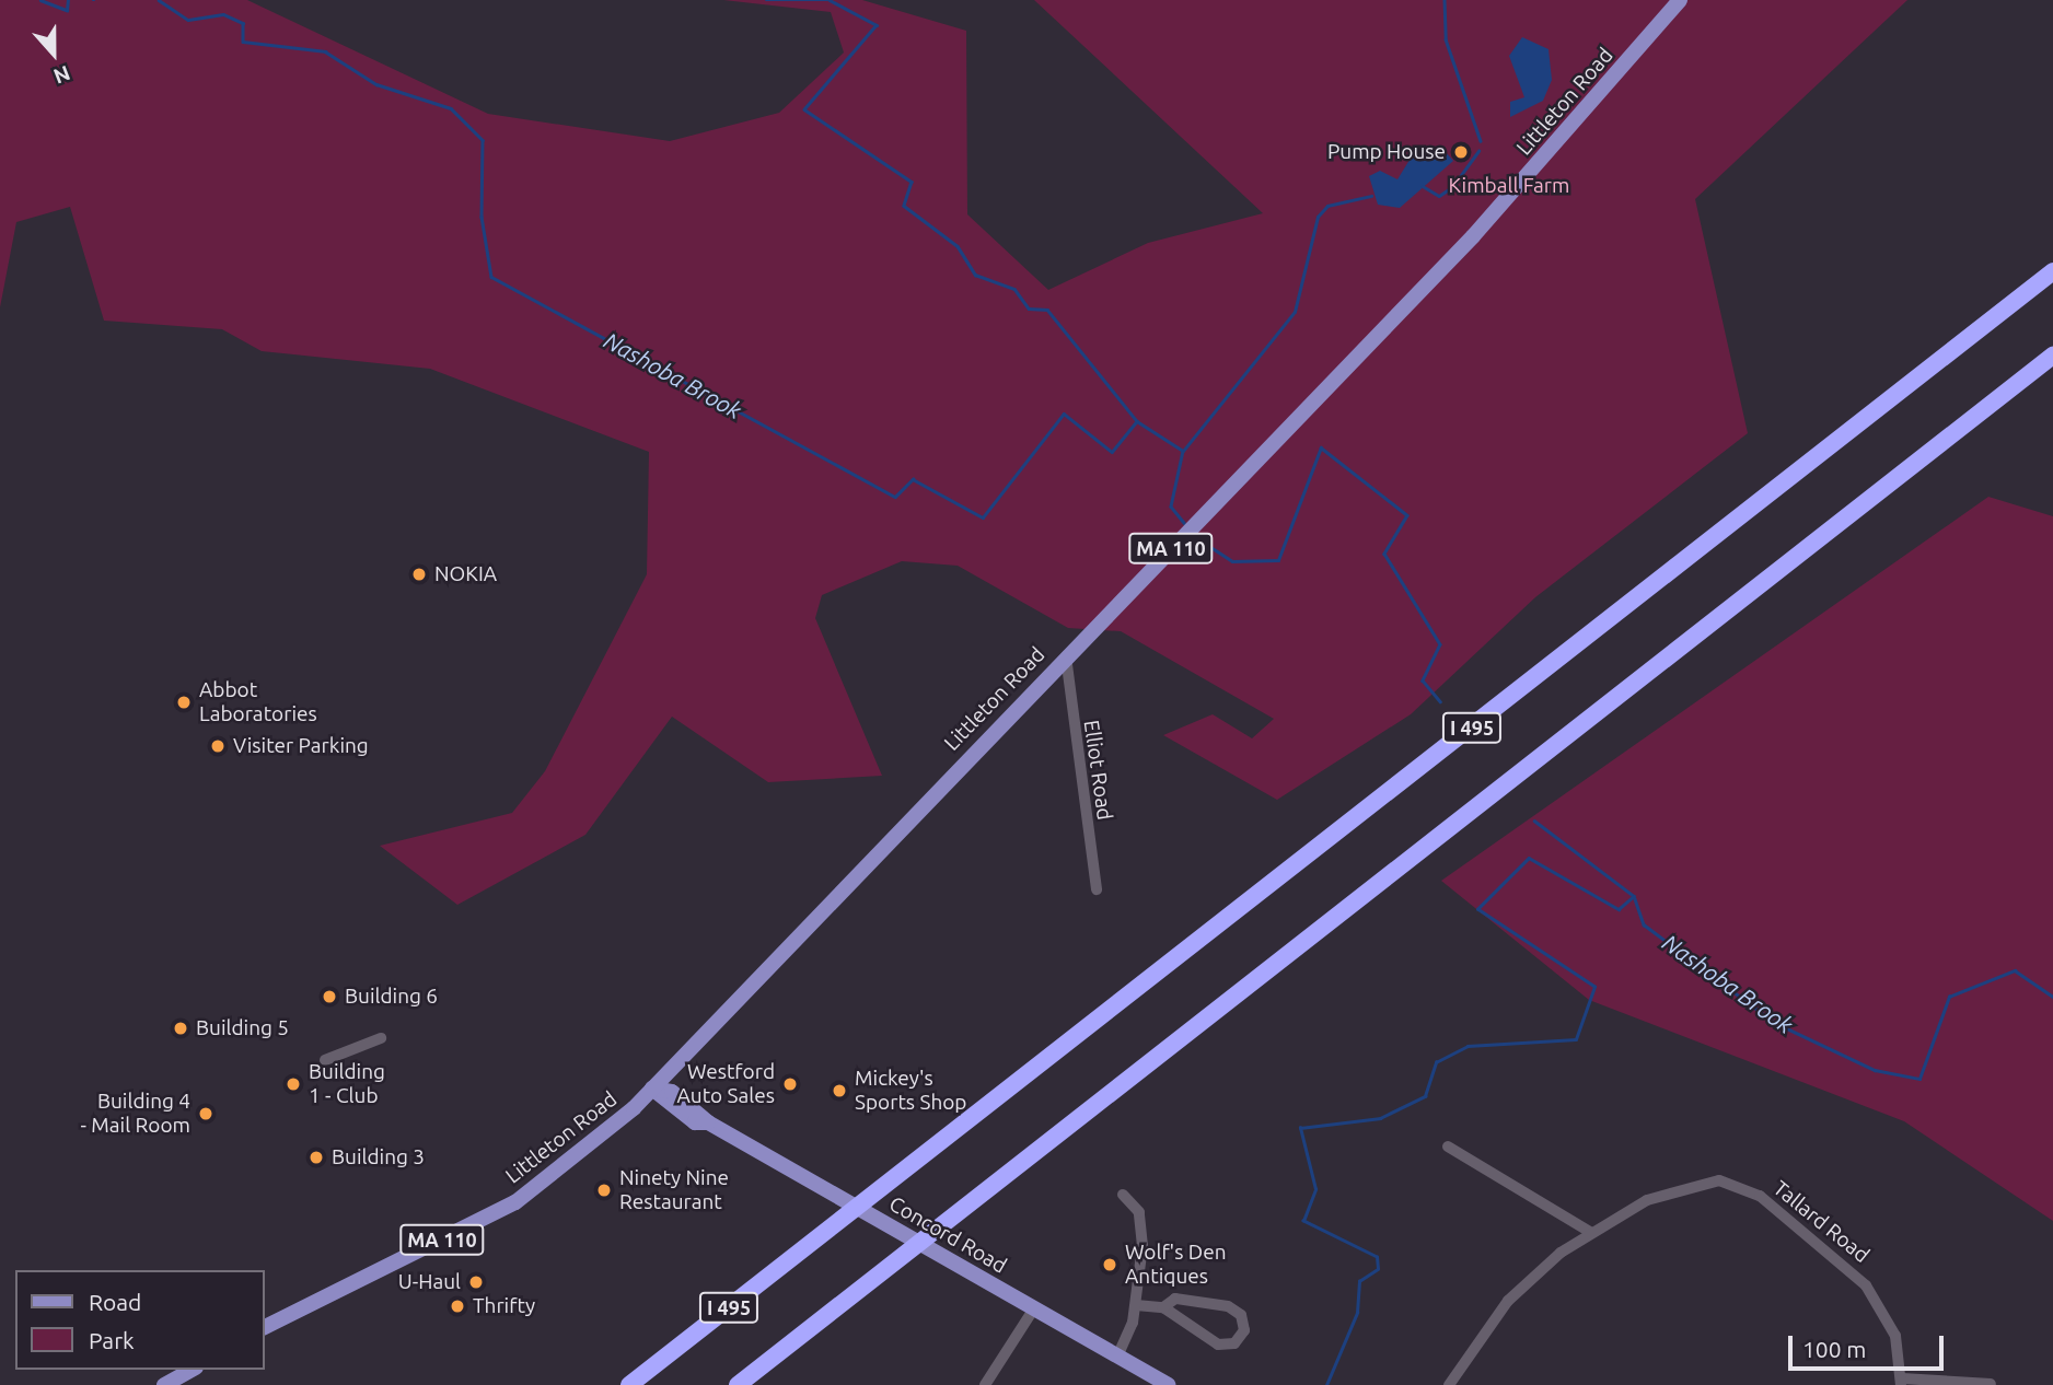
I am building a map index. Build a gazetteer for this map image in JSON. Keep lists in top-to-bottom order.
{
  "streets": {
    "highway": ["I 495"],
    "main road": ["Littleton Road", "MA 110", "Concord Road"],
    "street": ["Elliot Road", "Tallard Road"]
  },
  "crossings": [
    ["Littleton Road", "Elliot Road"],
    ["Littleton Road", "Concord Road"]
  ],
  "water": ["Nashoba Brook"],
  "parks": ["Kimball Farm"],
  "places": [
    "Pump House",
    "NOKIA",
    "Abbot Laboratories",
    "Visiter Parking",
    "Building 6",
    "Building 5",
    "Building 1 - Club",
    "Westford Auto Sales",
    "Mickey's Sports Shop",
    "Building 4 - Mail Room",
    "Building 3",
    "Ninety Nine Restaurant",
    "Wolf's Den Antiques",
    "U-Haul",
    "Thrifty"
  ],
  "legend": ["Road", "Park"],
  "scale_bar": "100 m",
  "north": "bottom"
}
